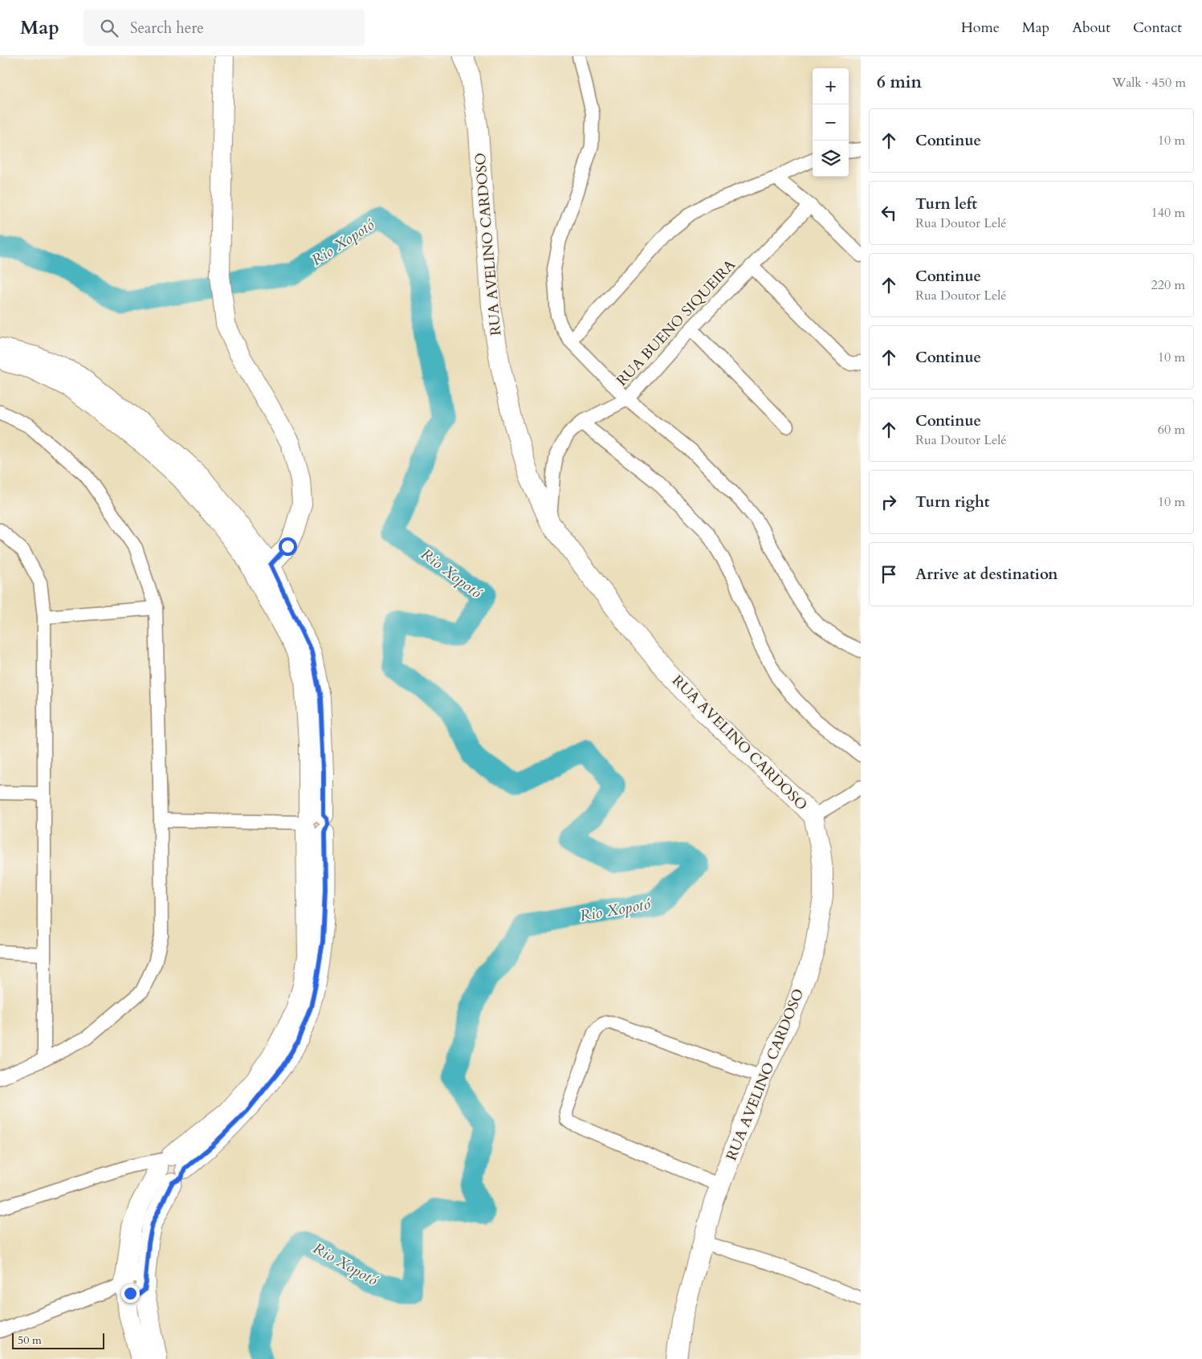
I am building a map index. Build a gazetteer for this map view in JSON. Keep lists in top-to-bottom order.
{
  "streets": {
    "street": ["RUA AVELINO CARDOSO", "RUA BUENO SIQUEIRA"]
  },
  "crossings": [
    ["RUA AVELINO CARDOSO", "RUA BUENO SIQUEIRA"]
  ],
  "water": ["Rio Xopotó"],
  "scale_bar": "50 m",
  "page": {
    "header": "Map",
    "search": "Search here",
    "nav": [
      "Home",
      "Map",
      "About",
      "Contact"
    ],
    "heading": ["6 min", "Walk · 450 m"],
    "map_buttons": ["+", "−"],
    "list": [
      ["Continue", "10 m"],
      ["Turn left", "Rua Doutor Lelé", "140 m"],
      ["Continue", "Rua Doutor Lelé", "220 m"],
      ["Continue", "10 m"],
      ["Continue", "Rua Doutor Lelé", "60 m"],
      ["Turn right", "10 m"],
      "Arrive at destination"
    ],
    "scale": "50 m"
  }
}
